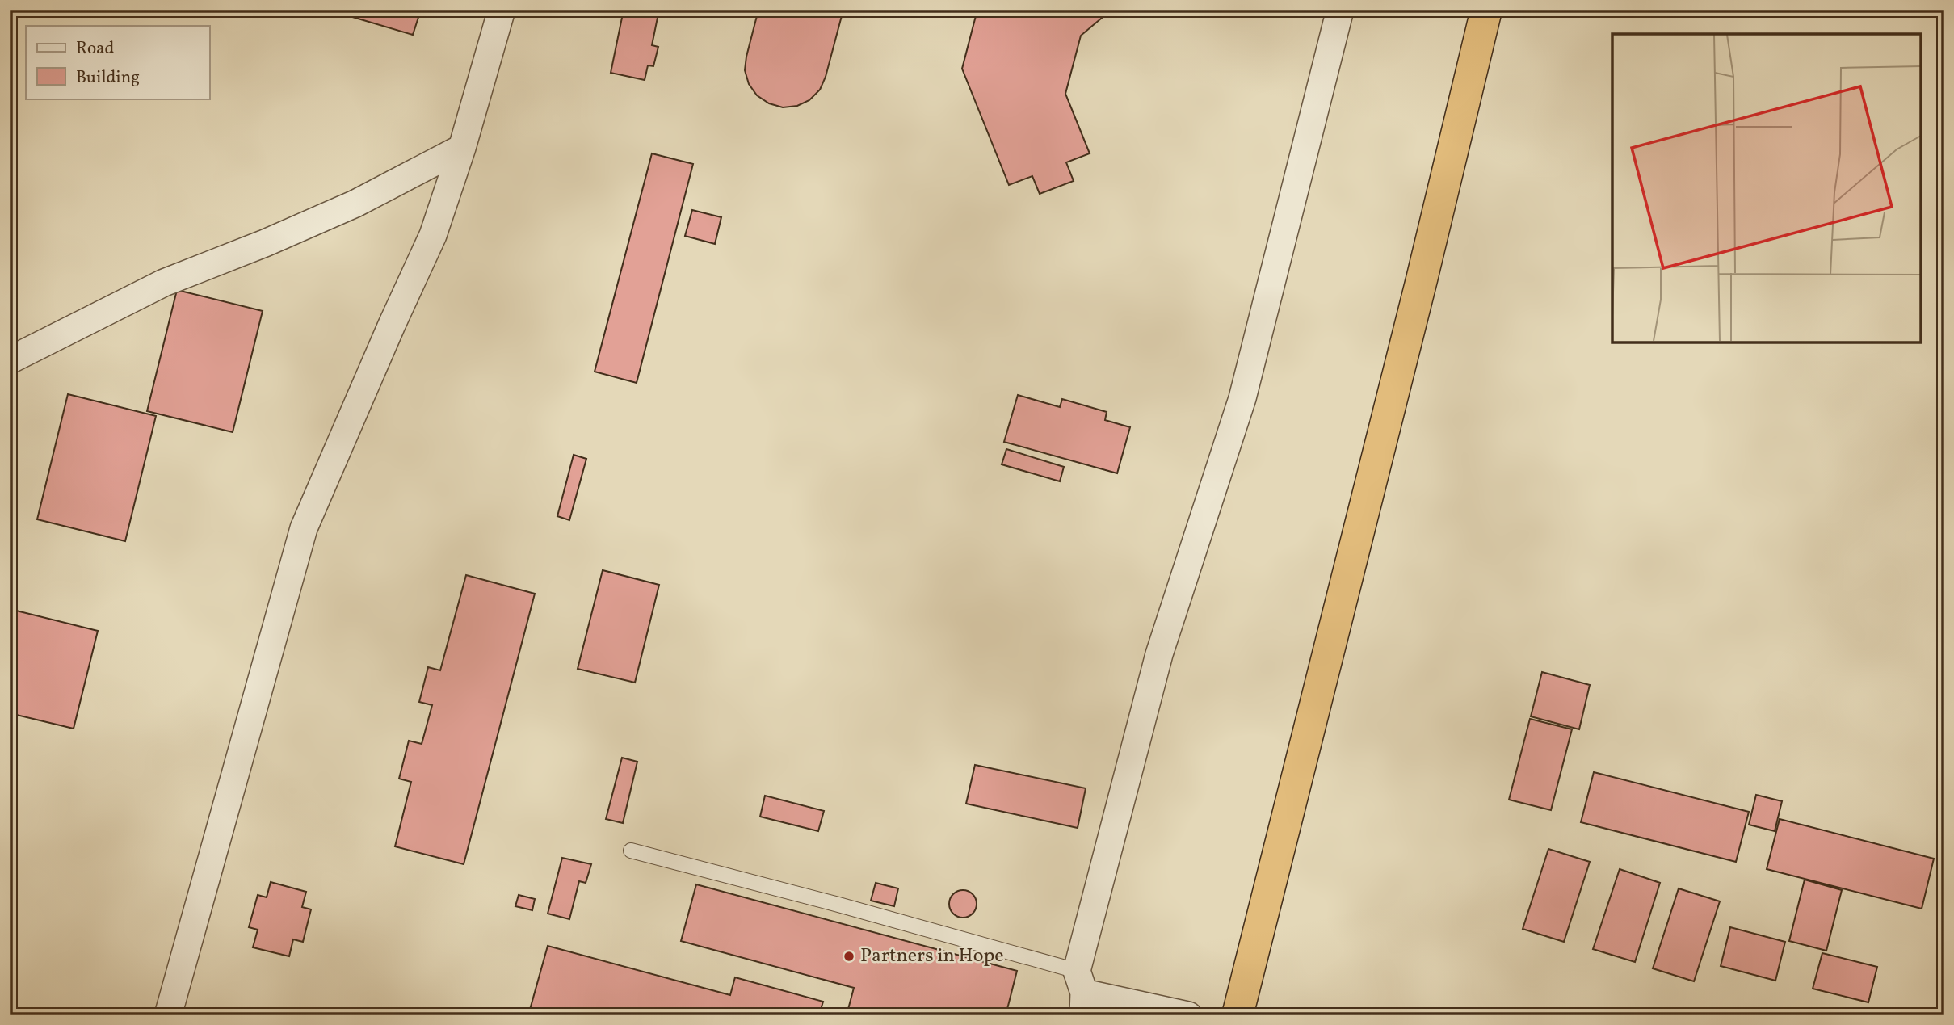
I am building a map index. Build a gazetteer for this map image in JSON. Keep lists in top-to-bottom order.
{
  "places": ["Partners in Hope"],
  "legend": ["Road", "Building"]
}
